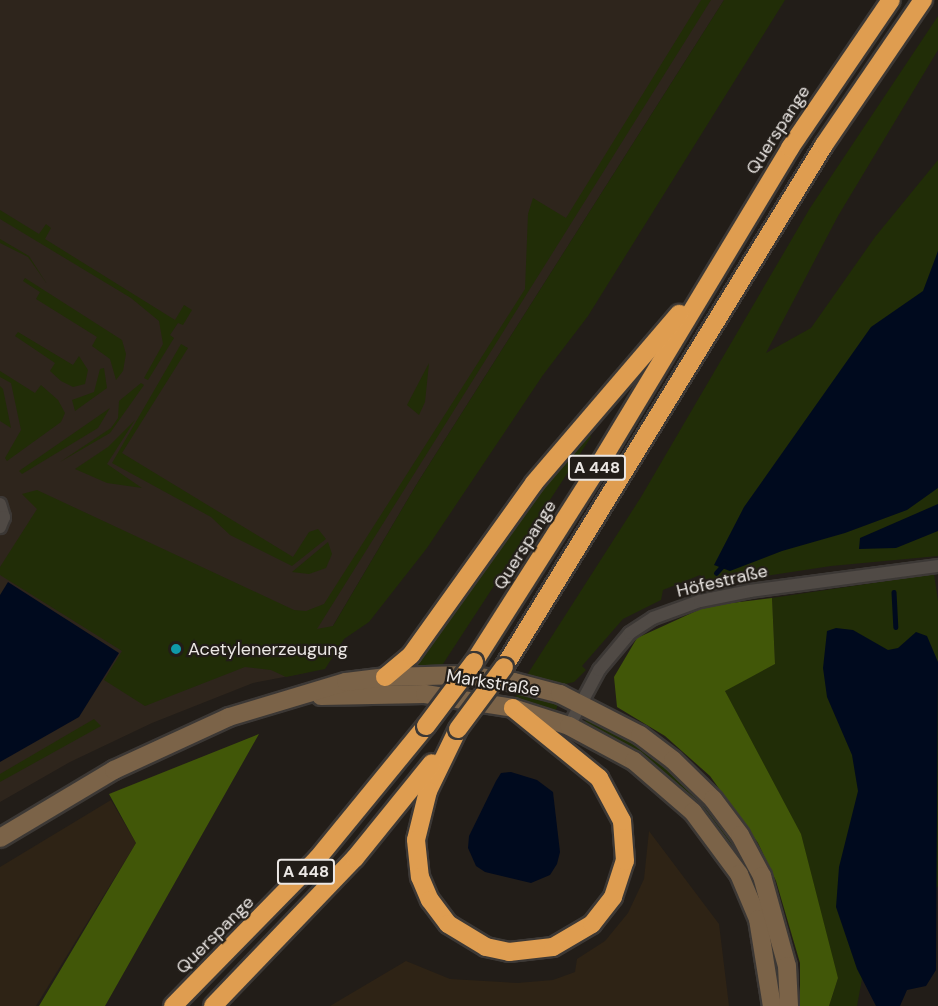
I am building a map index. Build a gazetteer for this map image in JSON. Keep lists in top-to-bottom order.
{
  "streets": {
    "highway": ["Querspange", "A 448"],
    "main road": ["Markstraße"],
    "street": ["Höfestraße"]
  },
  "crossings": [
    ["Höfestraße", "Markstraße"]
  ],
  "places": ["Acetylenerzeugung"]
}
